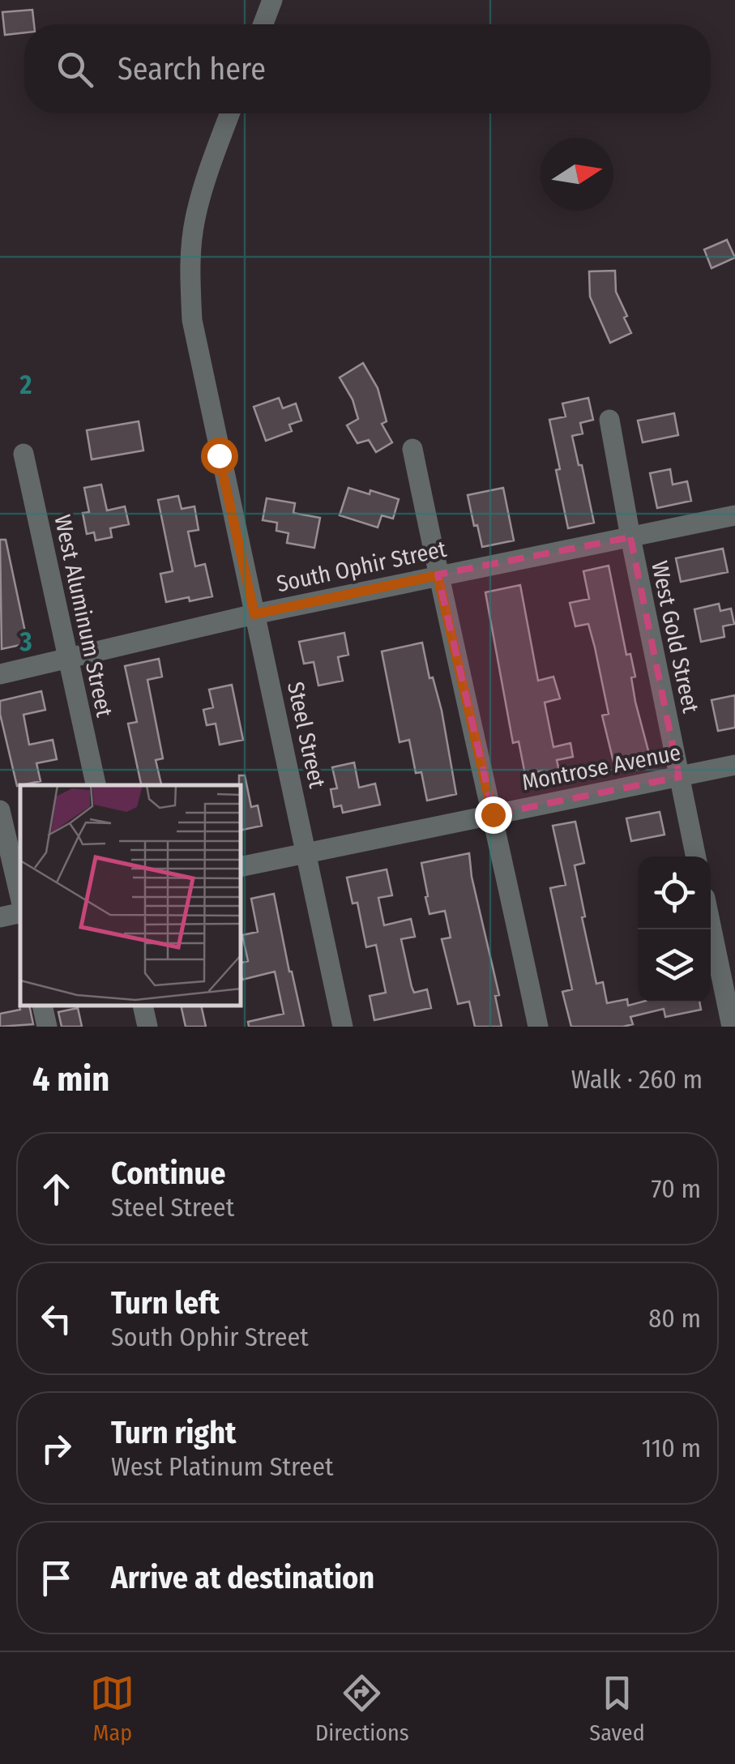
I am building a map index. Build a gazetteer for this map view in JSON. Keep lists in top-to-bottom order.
{
  "streets": {
    "street": [
      "South Ophir Street",
      "West Aluminum Street",
      "West Gold Street",
      "Steel Street",
      "Montrose Avenue"
    ]
  },
  "crossings": [
    ["South Ophir Street", "West Aluminum Street"],
    ["South Ophir Street", "West Gold Street"],
    ["South Ophir Street", "Steel Street"],
    ["West Gold Street", "Montrose Avenue"],
    ["Steel Street", "Montrose Avenue"]
  ],
  "north": "right",
  "page": {
    "search": "Search here",
    "heading": ["4 min", "Walk · 260 m"],
    "list": [
      ["Continue", "Steel Street", "70 m"],
      ["Turn left", "South Ophir Street", "80 m"],
      ["Turn right", "West Platinum Street", "110 m"],
      "Arrive at destination"
    ],
    "nav": ["Map", "Directions", "Saved"]
  },
  "grid": {
    "rows": ["2", "3"]
  }
}
